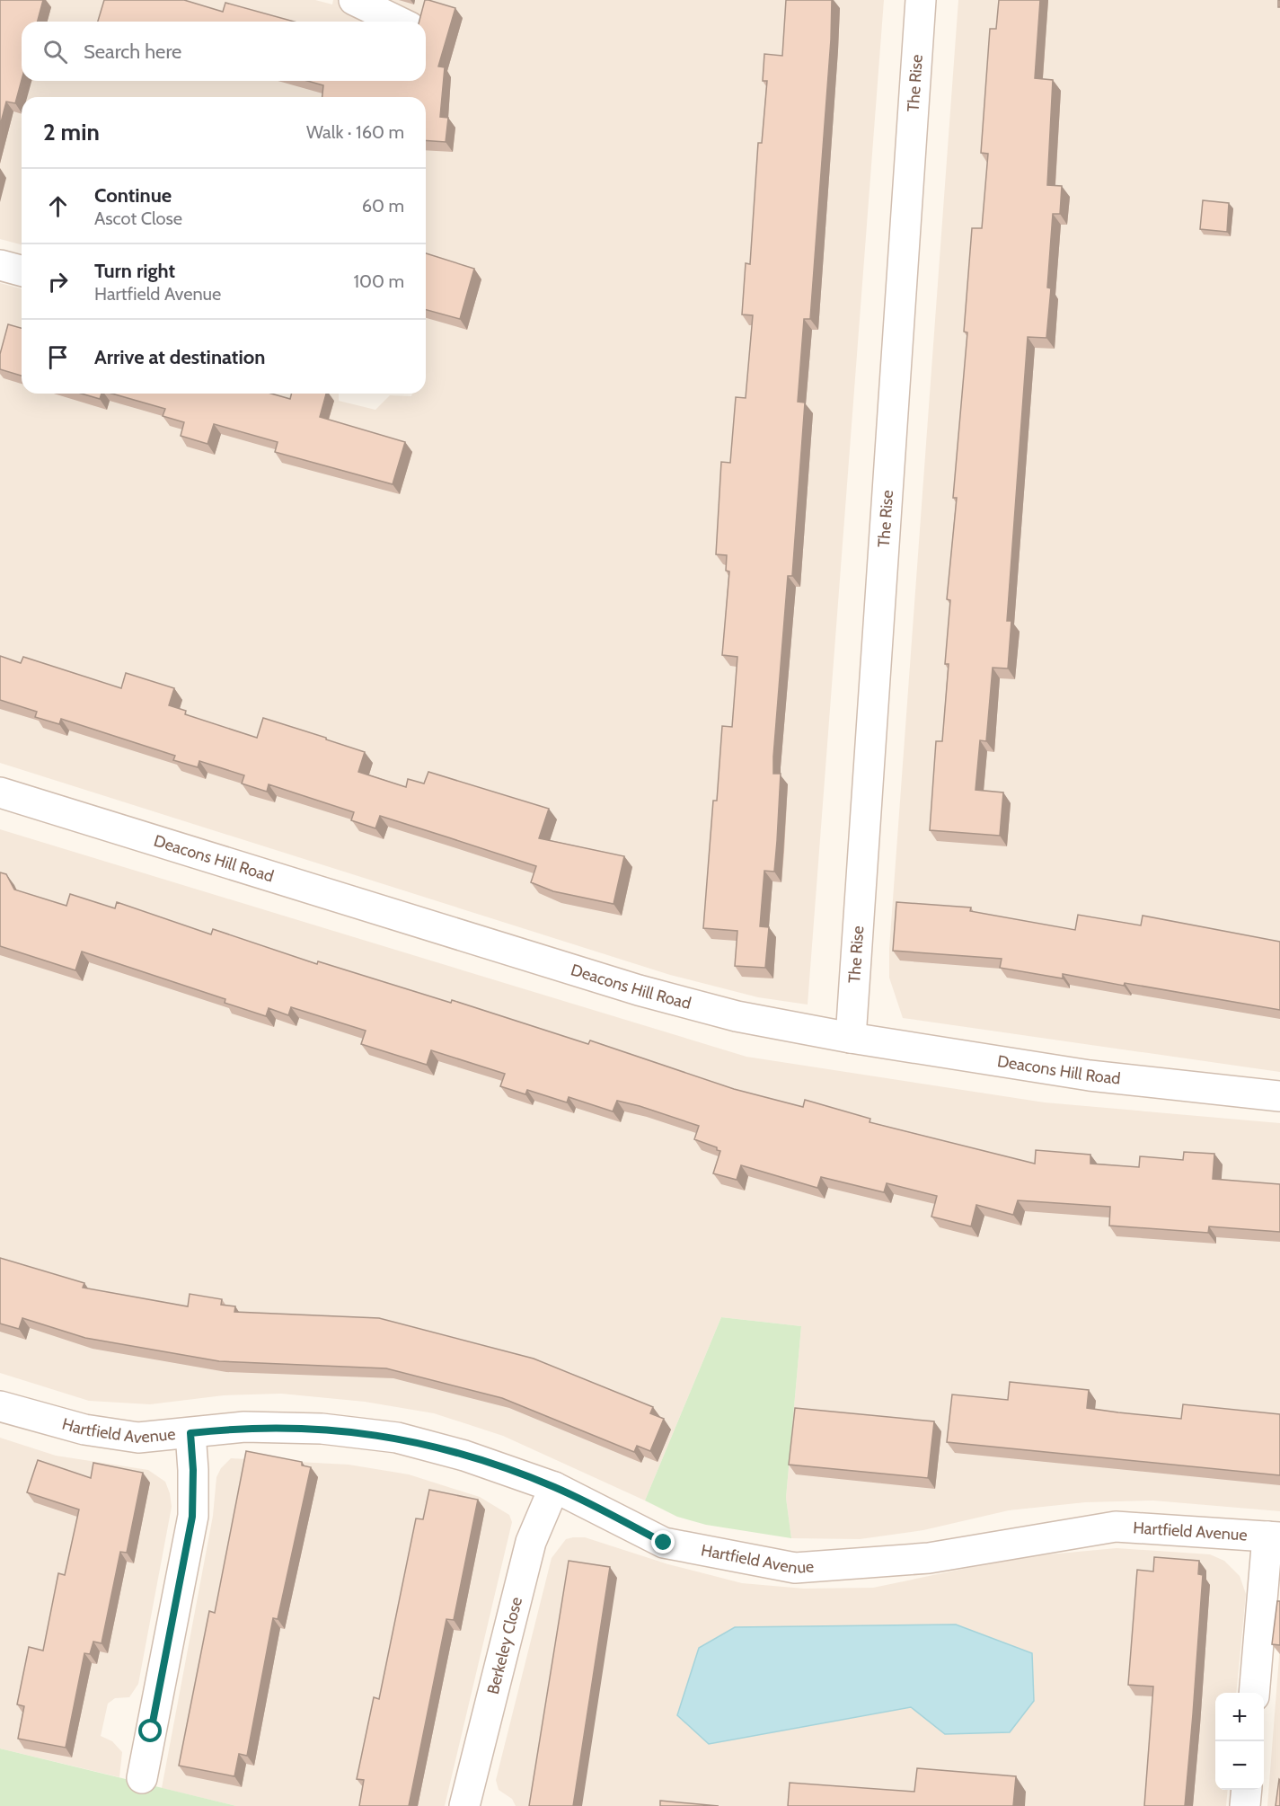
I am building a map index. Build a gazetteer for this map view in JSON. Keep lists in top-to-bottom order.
{
  "streets": {
    "street": [
      "The Rise",
      "Deacons Hill Road",
      "Hartfield Avenue",
      "Berkeley Close"
    ]
  },
  "crossings": [
    ["The Rise", "Deacons Hill Road"],
    ["Hartfield Avenue", "Berkeley Close"]
  ],
  "page": {
    "search": "Search here",
    "heading": ["2 min", "Walk · 160 m"],
    "list": [
      ["Continue", "Ascot Close", "60 m"],
      ["Turn right", "Hartfield Avenue", "100 m"],
      "Arrive at destination"
    ],
    "map_buttons": ["+", "−"]
  }
}
